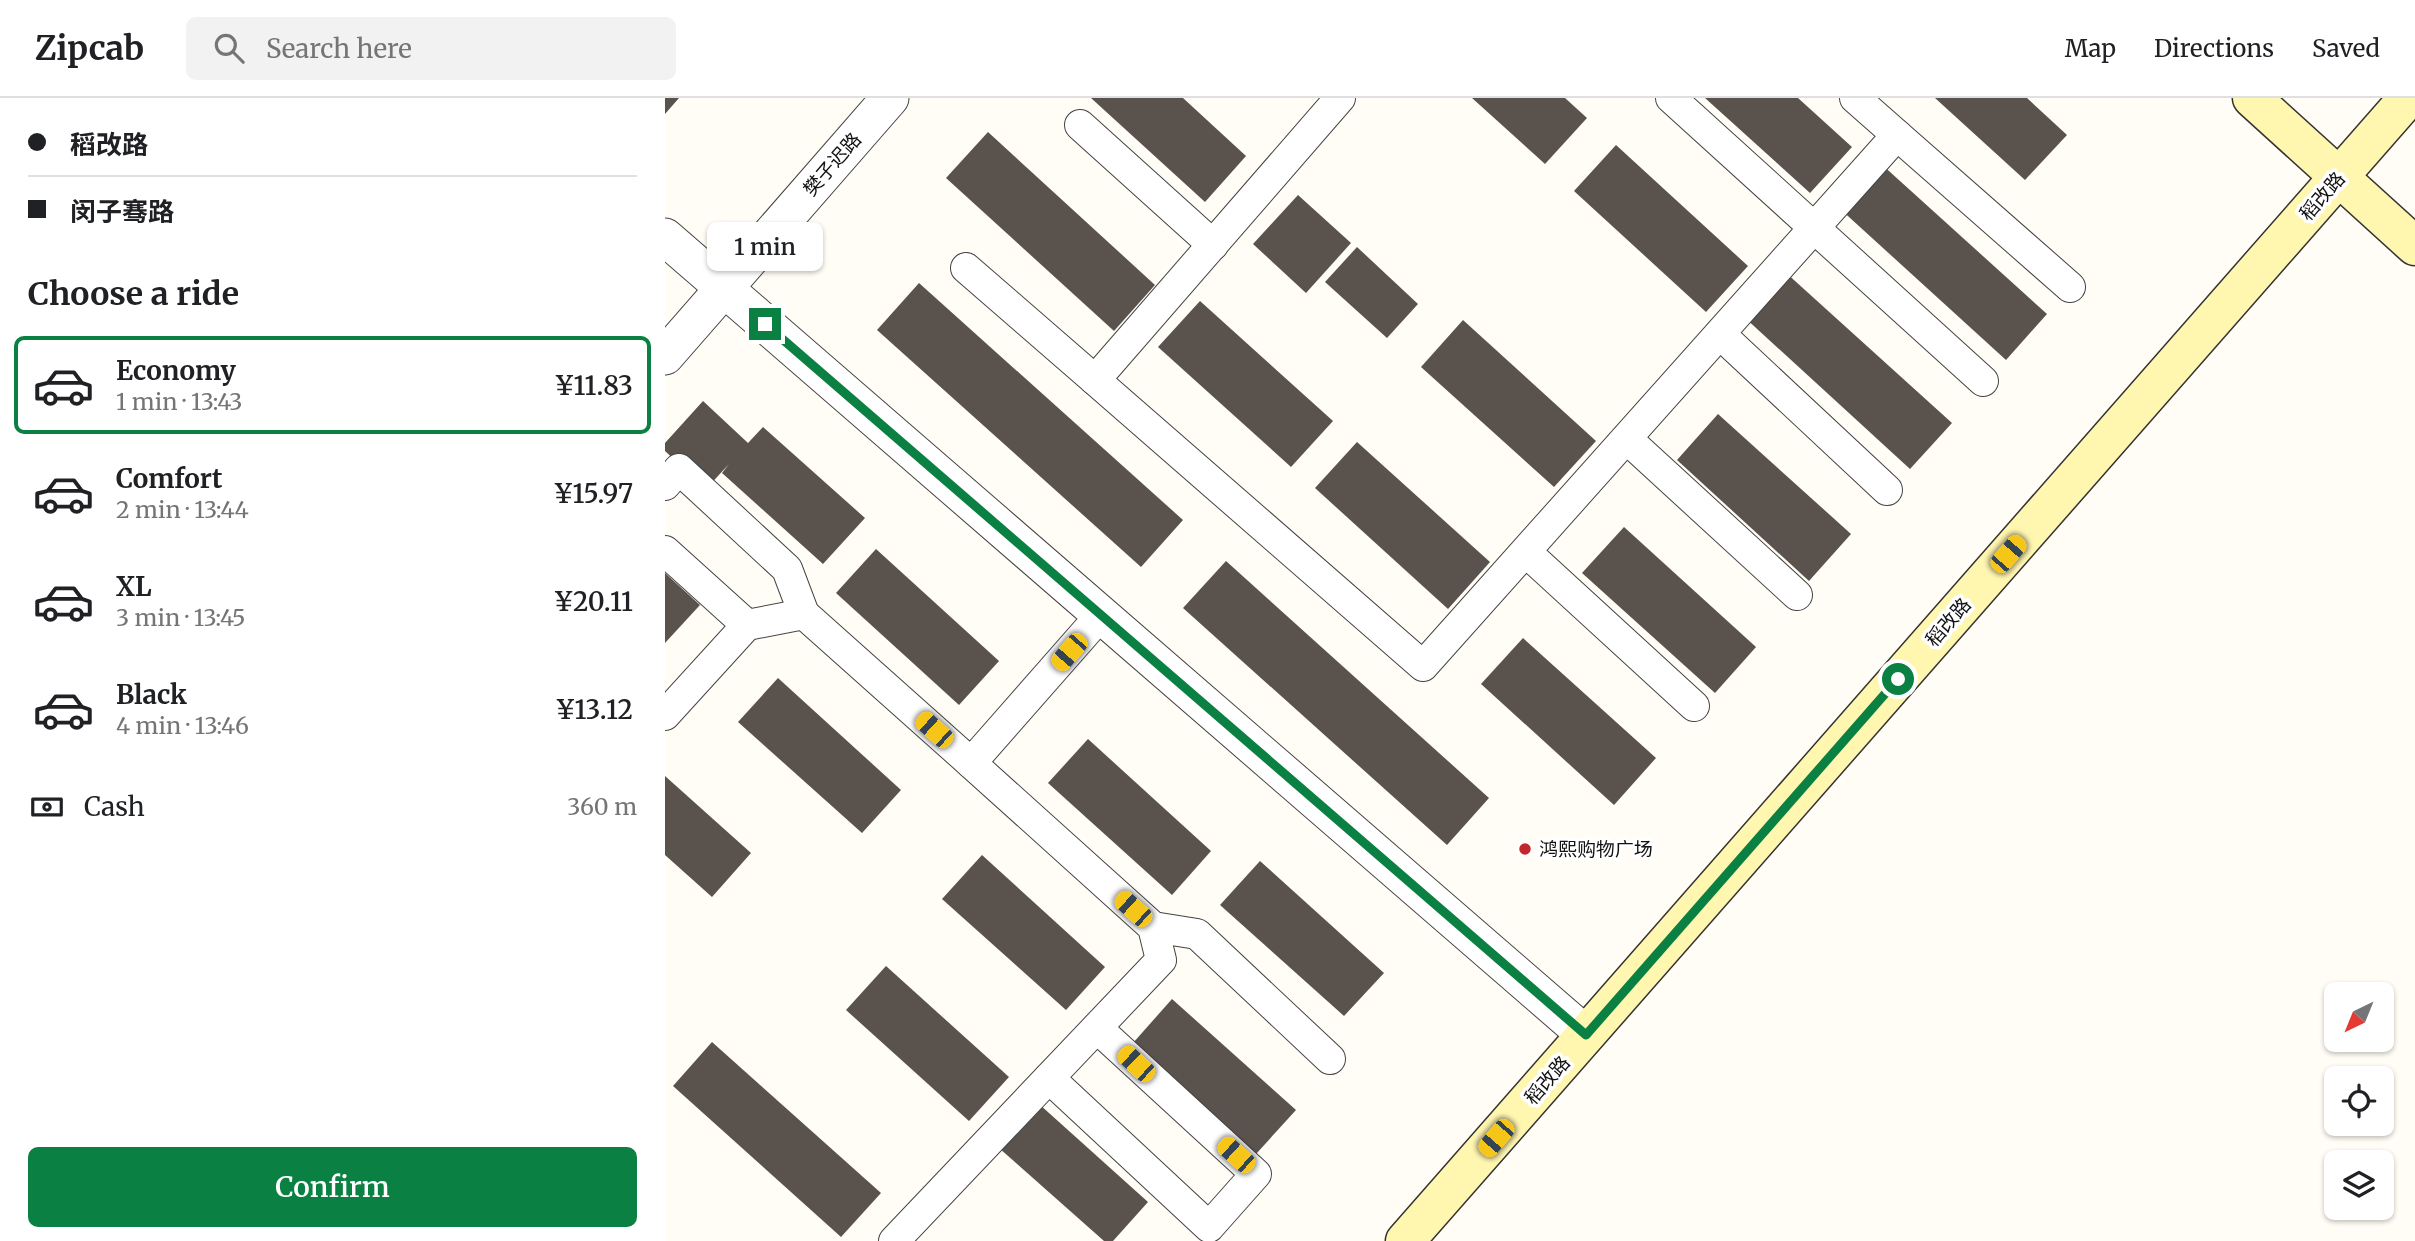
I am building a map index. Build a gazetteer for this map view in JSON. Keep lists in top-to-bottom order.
{
  "streets": {
    "main road": ["稻改路"],
    "street": ["樊子迟路"]
  },
  "places": ["鸿熙购物广场"],
  "north": "bottom left",
  "page": {
    "header": "Zipcab",
    "search": "Search here",
    "nav": ["Map", "Directions", "Saved"],
    "banner": ["稻改路", "闵子骞路"],
    "bubble": "1 min",
    "heading": "Choose a ride",
    "list": [
      {
        "name": "Economy",
        "note": "1 min · 13:43",
        "value": "¥11.83"
      },
      {
        "name": "Comfort",
        "note": "2 min · 13:44",
        "value": "¥15.97"
      },
      {
        "name": "XL",
        "note": "3 min · 13:45",
        "value": "¥20.11"
      },
      {
        "name": "Black",
        "note": "4 min · 13:46",
        "value": "¥13.12"
      }
    ],
    "pay": ["Cash", "360 m"],
    "buttons": "Confirm"
  }
}
